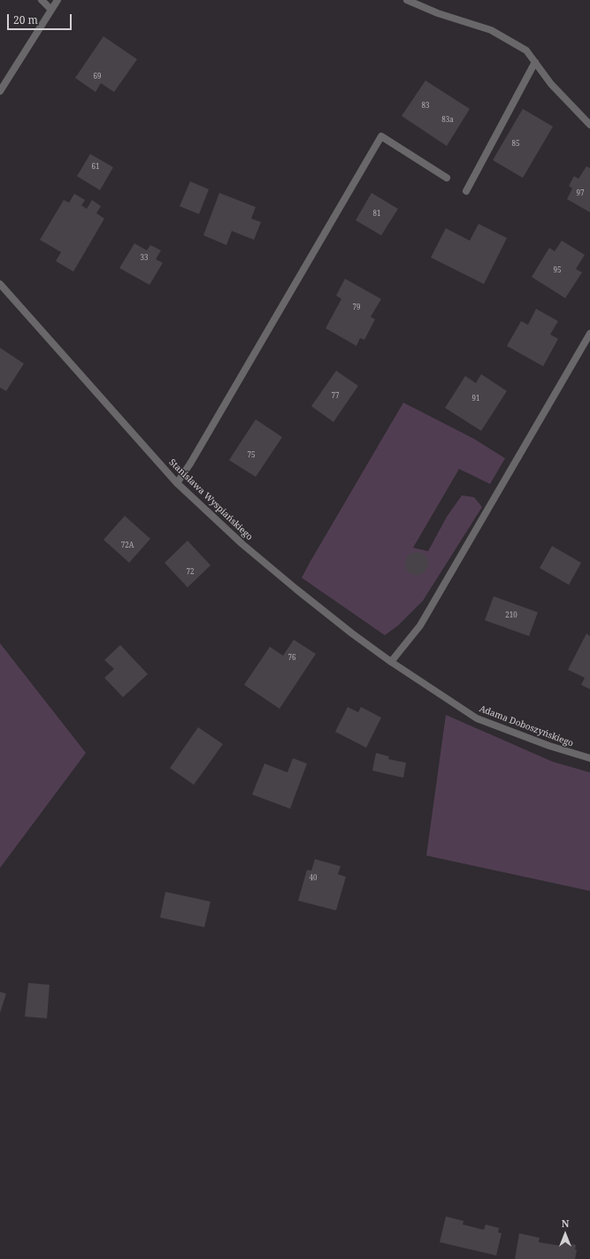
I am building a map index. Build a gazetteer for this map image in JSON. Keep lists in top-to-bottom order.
{
  "streets": {
    "street": ["Stanisława Wyspiańskiego", "Adama Doboszyńskiego"]
  },
  "crossings": [
    ["Stanisława Wyspiańskiego", "Adama Doboszyńskiego"]
  ],
  "house_numbers": [
    "69",
    "83",
    "83a",
    "85",
    "61",
    "97",
    "81",
    "33",
    "95",
    "79",
    "77",
    "91",
    "75",
    "72A",
    "72",
    "210",
    "76",
    "40"
  ],
  "scale_bar": "20 m",
  "north": "top"
}
